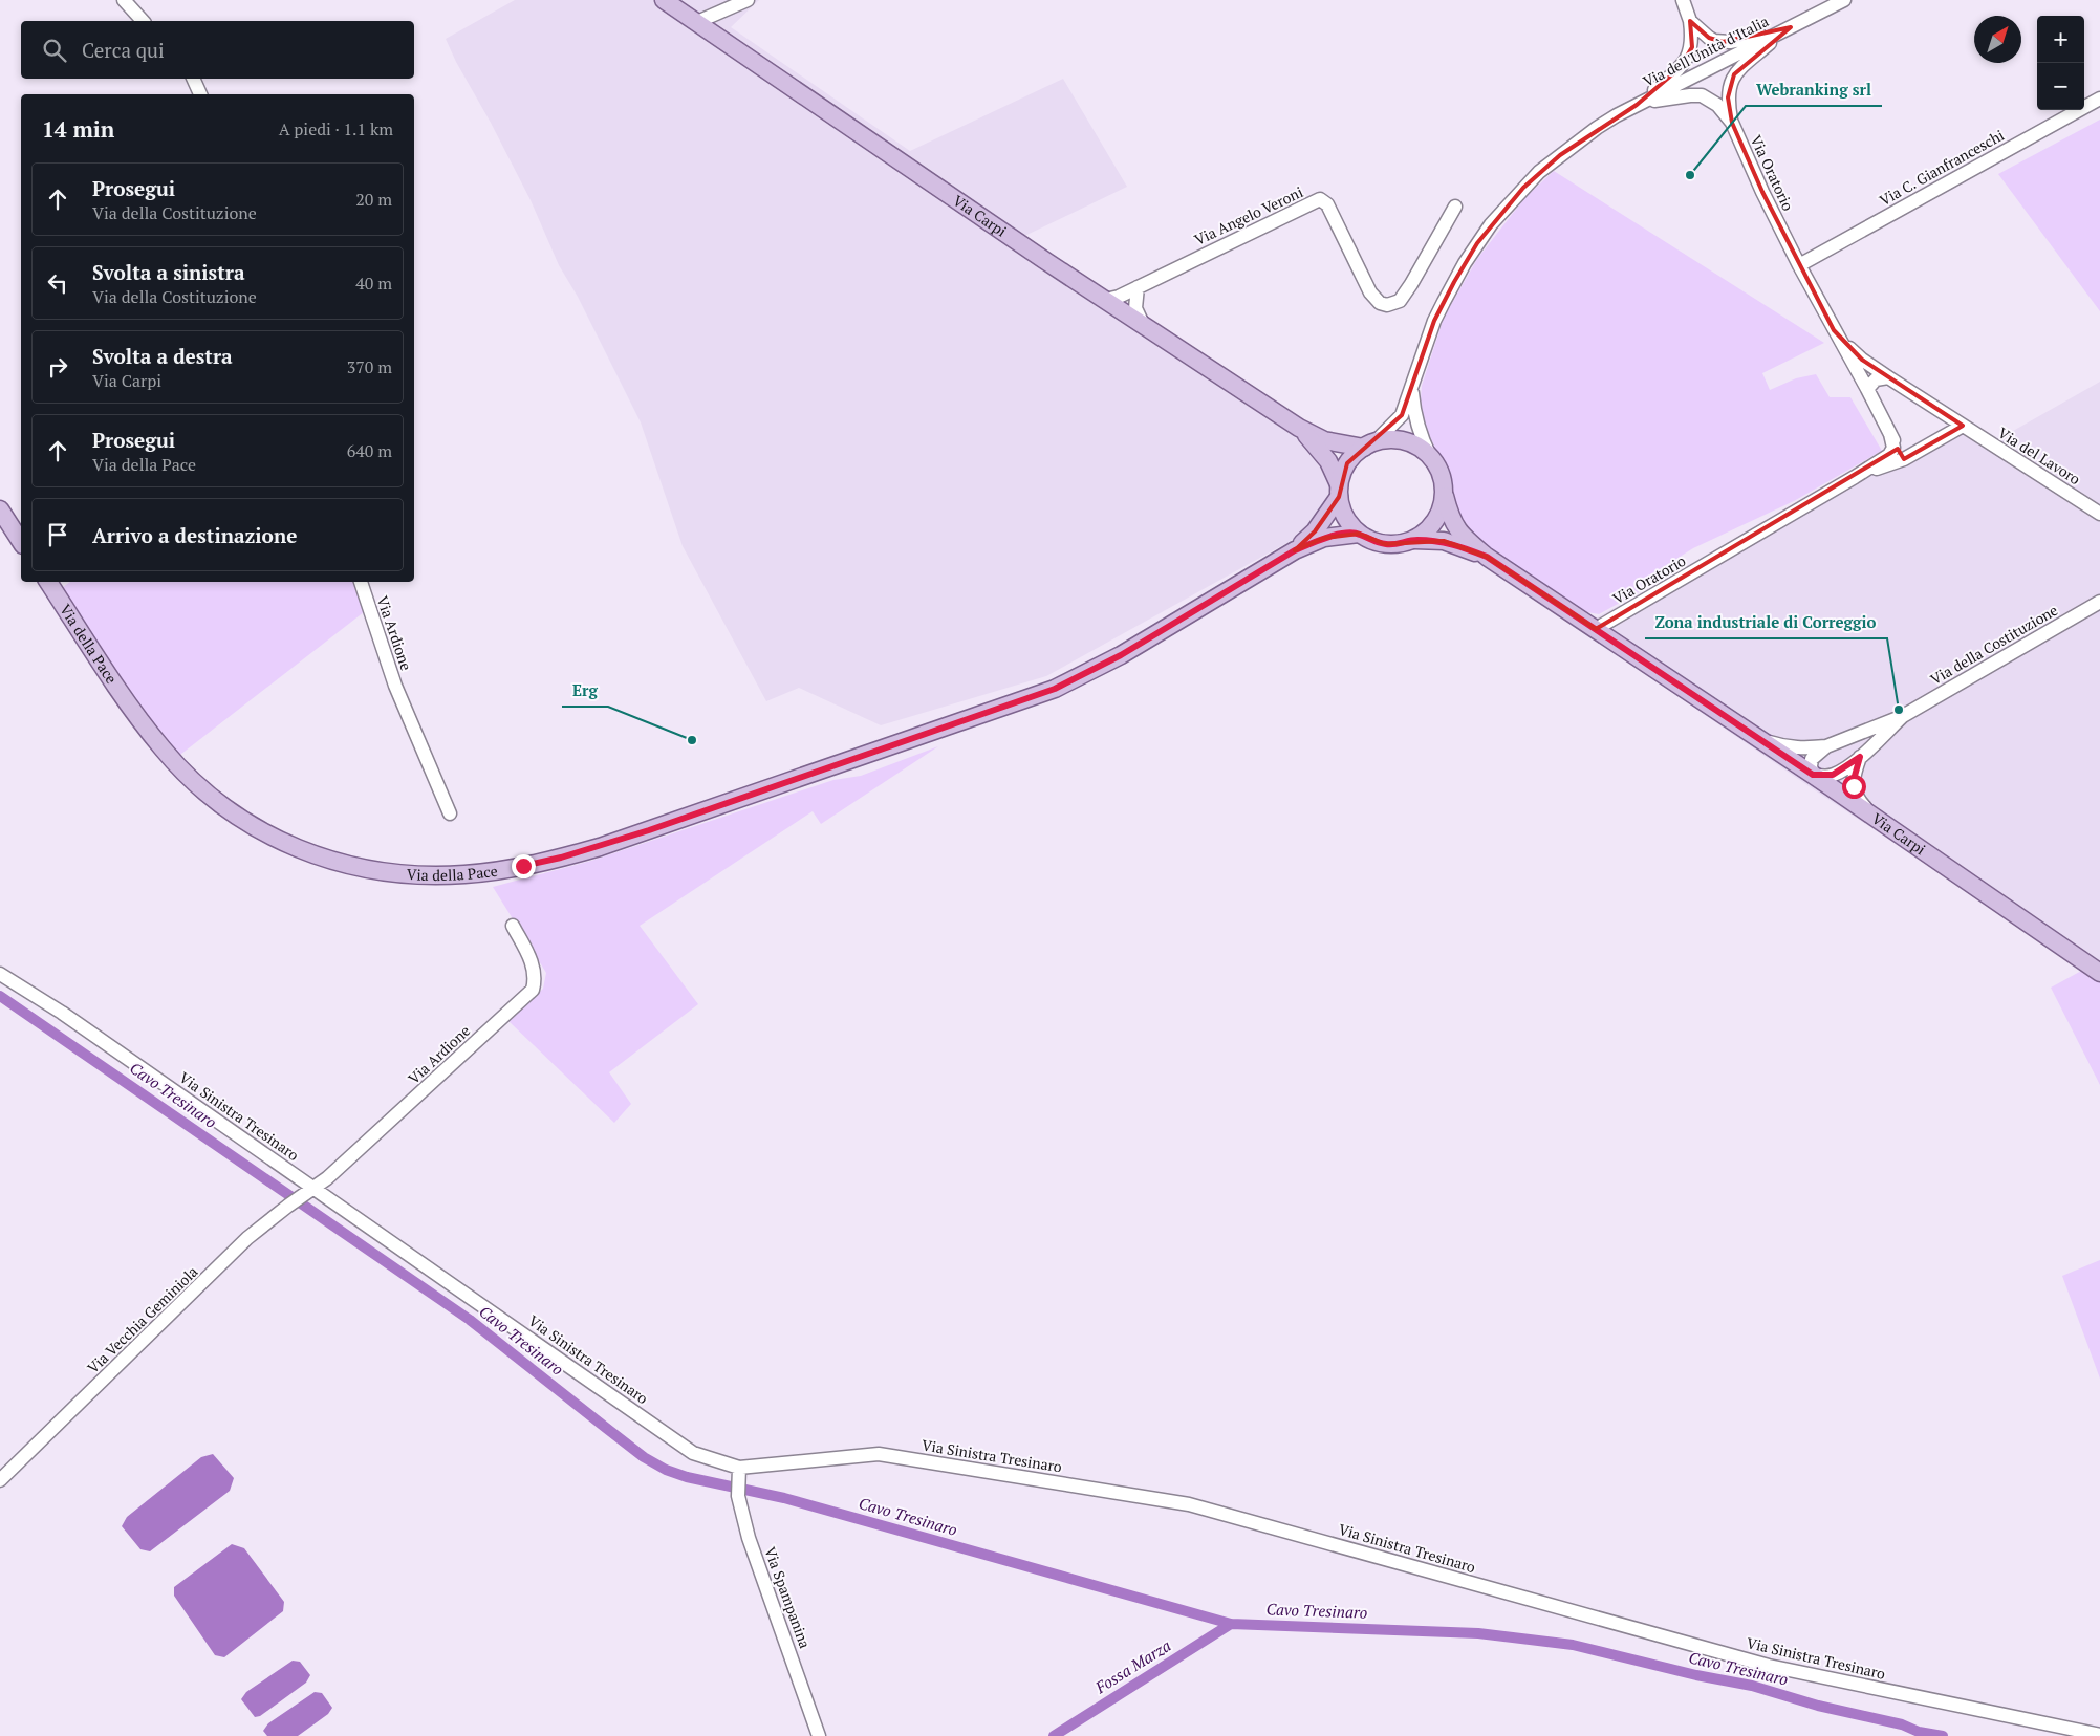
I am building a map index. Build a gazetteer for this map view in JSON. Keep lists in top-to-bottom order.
{
  "streets": {
    "main road": ["Via Carpi", "Via della Pace"],
    "street": [
      "Via dell'Unità d'Italia",
      "Via C. Gianfranceschi",
      "Via Oratorio",
      "Via Angelo Veroni",
      "Via del Lavoro",
      "Via Ardione",
      "Via della Costituzione",
      "Via Sinistra Tresinaro",
      "Via Vecchia Geminiola",
      "Via Spampanina"
    ]
  },
  "crossings": [
    ["Via dell'Unità d'Italia", "Via Oratorio"],
    ["Via dell'Unità d'Italia", "Via Carpi"],
    ["Via dell'Unità d'Italia", "Via della Pace"],
    ["Via C. Gianfranceschi", "Via Oratorio"],
    ["Via Oratorio", "Via Carpi"],
    ["Via Oratorio", "Via del Lavoro"],
    ["Via Carpi", "Via Angelo Veroni"],
    ["Via Carpi", "Via della Pace"],
    ["Via Carpi", "Via della Costituzione"],
    ["Via Ardione", "Via Sinistra Tresinaro"],
    ["Via Ardione", "Via Vecchia Geminiola"],
    ["Via Sinistra Tresinaro", "Via Vecchia Geminiola"],
    ["Via Sinistra Tresinaro", "Via Spampanina"]
  ],
  "water": ["Cavo Tresinaro", "Fossa Marza"],
  "places": ["Webranking srl", "Zona industriale di Correggio", "Erg"],
  "north": "top right",
  "page": {
    "map_buttons": ["+", "−"],
    "search": "Cerca qui",
    "heading": ["14 min", "A piedi · 1.1 km"],
    "list": [
      ["Prosegui", "Via della Costituzione", "20 m"],
      ["Svolta a sinistra", "Via della Costituzione", "40 m"],
      ["Svolta a destra", "Via Carpi", "370 m"],
      ["Prosegui", "Via della Pace", "640 m"],
      "Arrivo a destinazione"
    ]
  }
}
